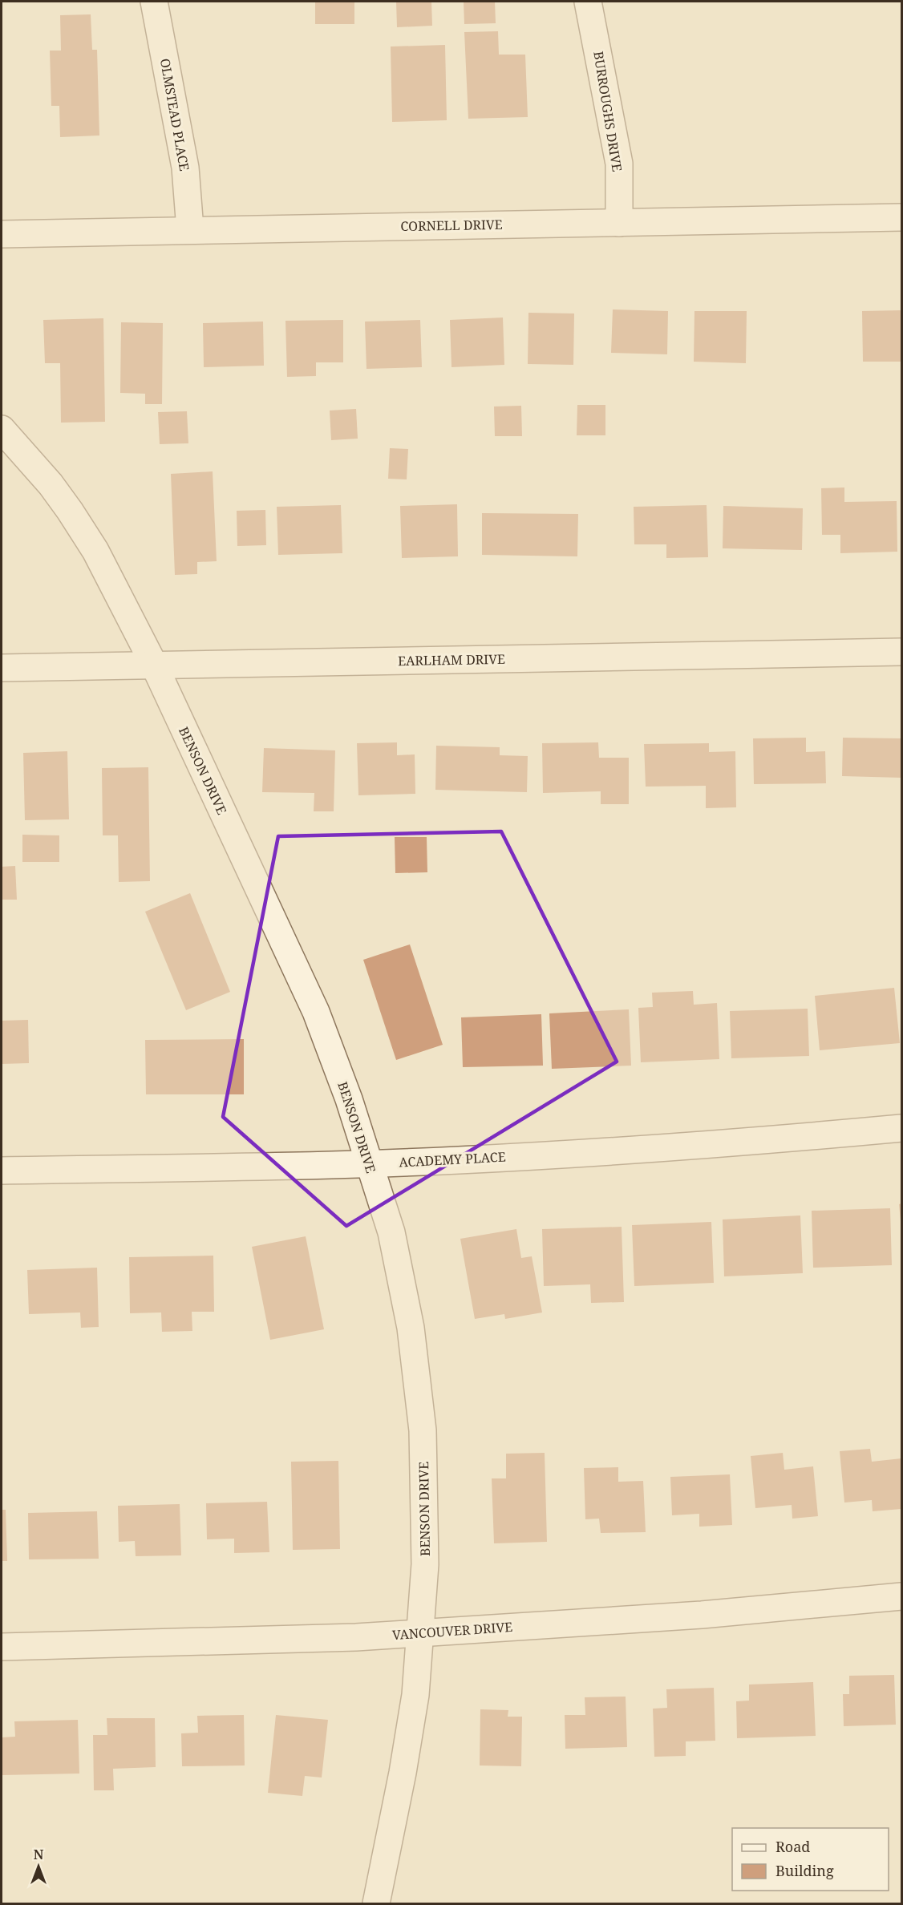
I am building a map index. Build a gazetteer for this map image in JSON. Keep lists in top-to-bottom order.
{
  "streets": {
    "street": [
      "BURROUGHS DRIVE",
      "OLMSTEAD PLACE",
      "CORNELL DRIVE",
      "EARLHAM DRIVE",
      "BENSON DRIVE",
      "ACADEMY PLACE",
      "VANCOUVER DRIVE"
    ]
  },
  "crossings": [
    ["BURROUGHS DRIVE", "CORNELL DRIVE"],
    ["OLMSTEAD PLACE", "CORNELL DRIVE"],
    ["EARLHAM DRIVE", "BENSON DRIVE"],
    ["BENSON DRIVE", "ACADEMY PLACE"],
    ["BENSON DRIVE", "VANCOUVER DRIVE"]
  ],
  "legend": ["Road", "Building"],
  "north": "top"
}
